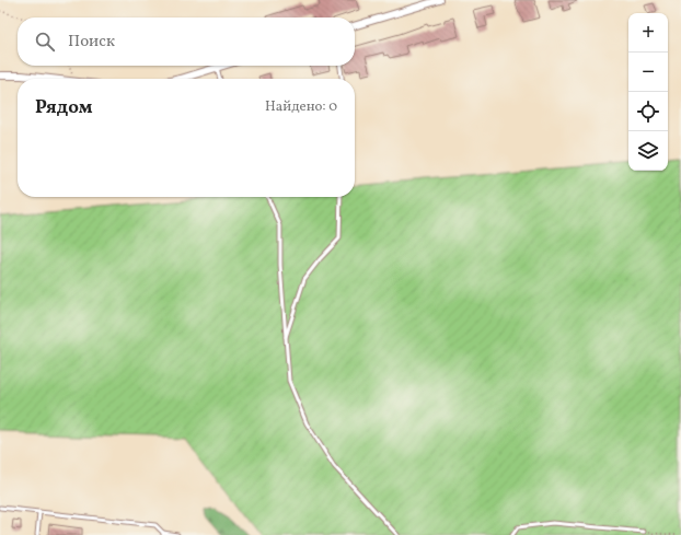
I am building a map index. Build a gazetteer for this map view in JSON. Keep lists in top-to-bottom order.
{
  "page": {
    "map_buttons": ["+", "−"],
    "search": "Поиск",
    "heading": ["Рядом", "Найдено: 0"]
  }
}
